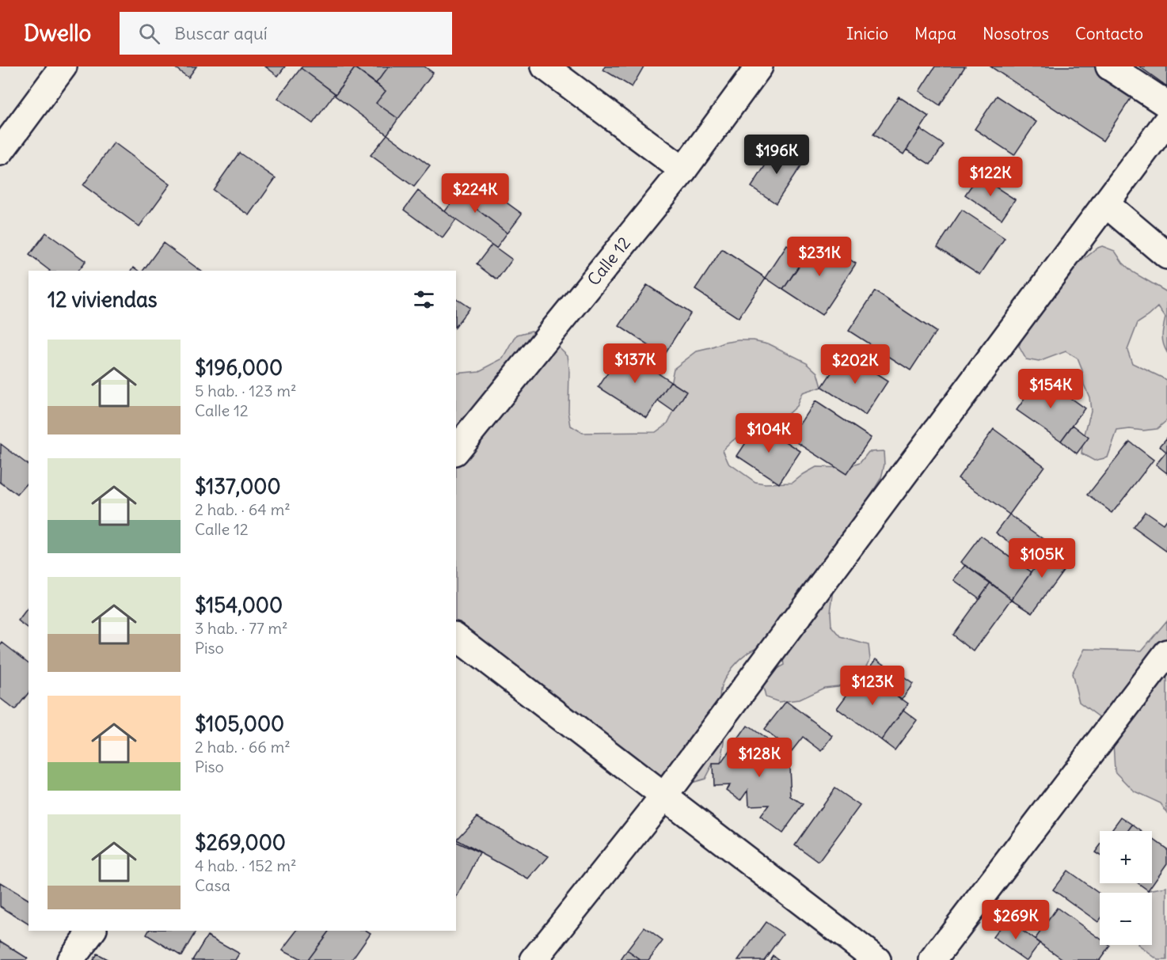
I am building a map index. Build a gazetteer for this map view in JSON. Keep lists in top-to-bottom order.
{
  "streets": {
    "street": ["Calle 12"]
  },
  "page": {
    "header": "Dwello",
    "search": "Buscar aquí",
    "nav": [
      "Inicio",
      "Mapa",
      "Nosotros",
      "Contacto"
    ],
    "price": [
      "$196K",
      "$122K",
      "$224K",
      "$231K",
      "$137K",
      "$202K",
      "$154K",
      "$104K",
      "$105K",
      "$123K",
      "$128K",
      "$269K"
    ],
    "heading": "12 viviendas",
    "list": [
      {
        "name": "$196,000",
        "note": "5 hab. · 123 m² · Calle 12"
      },
      {
        "name": "$137,000",
        "note": "2 hab. · 64 m² · Calle 12"
      },
      {
        "name": "$154,000",
        "note": "3 hab. · 77 m² · Piso"
      },
      {
        "name": "$105,000",
        "note": "2 hab. · 66 m² · Piso"
      },
      {
        "name": "$269,000",
        "note": "4 hab. · 152 m² · Casa"
      }
    ],
    "map_buttons": ["+", "−"]
  }
}
